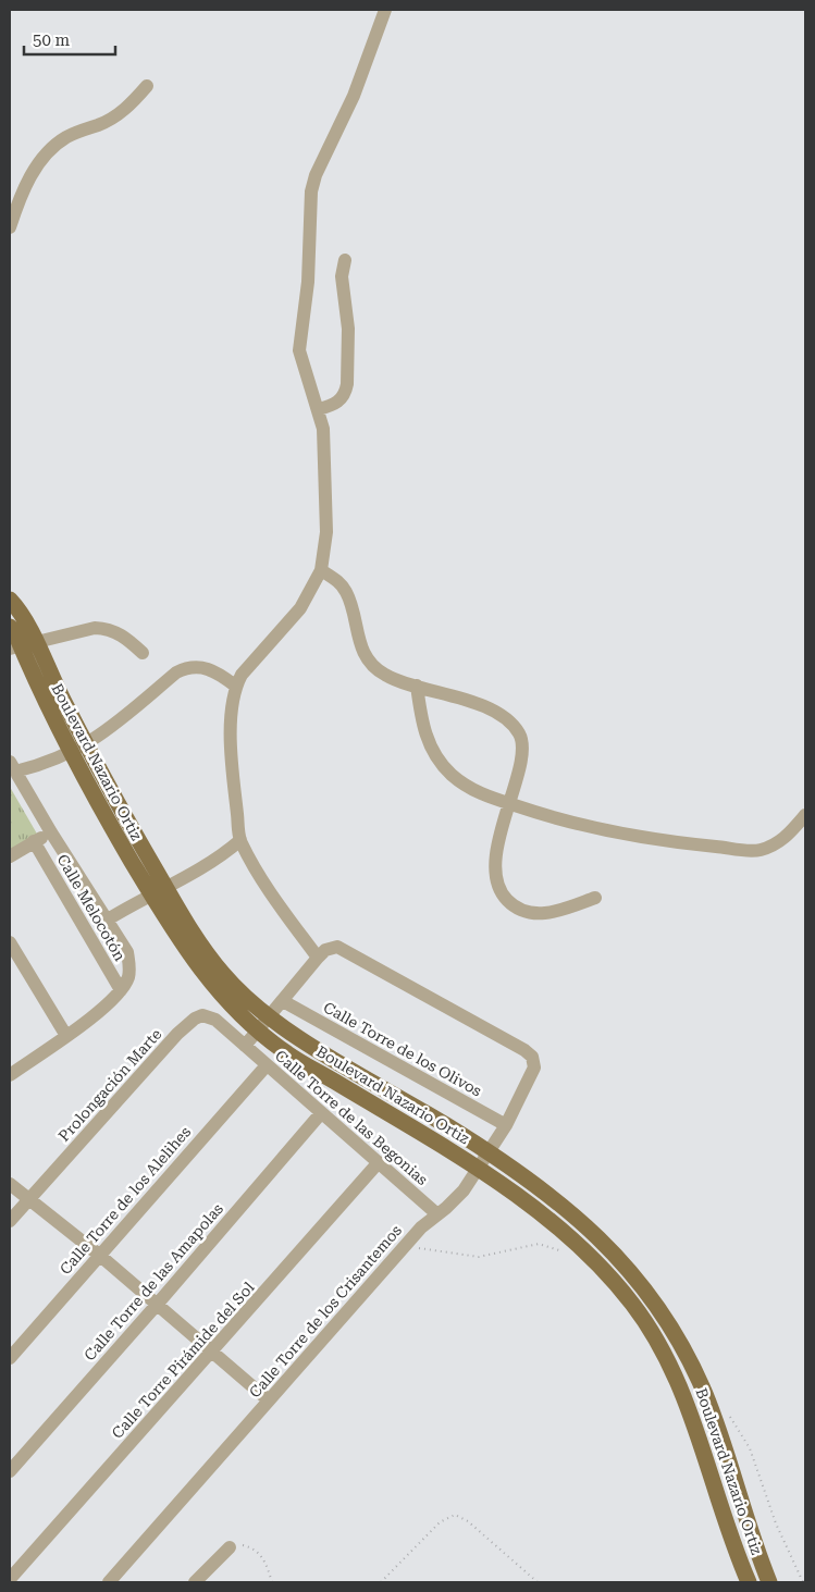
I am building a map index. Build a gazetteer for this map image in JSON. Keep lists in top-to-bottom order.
{
  "streets": {
    "main road": ["Boulevard Nazario Ortiz"],
    "street": [
      "Calle Melocotón",
      "Calle Torre de los Olivos",
      "Prolongación Marte",
      "Calle Torre de las Begonias",
      "Calle Torre de los Alelihes",
      "Calle Torre de las Amapolas",
      "Calle Torre de los Crisantemos",
      "Calle Torre Pirámide del Sol"
    ]
  },
  "crossings": [
    ["Boulevard Nazario Ortiz", "Calle Torre de los Crisantemos"],
    ["Calle Torre de los Olivos", "Calle Torre de los Crisantemos"],
    ["Prolongación Marte", "Calle Torre de las Begonias"],
    ["Calle Torre de las Begonias", "Calle Torre de los Alelihes"],
    ["Calle Torre de las Begonias", "Calle Torre de las Amapolas"],
    ["Calle Torre de las Begonias", "Calle Torre de los Crisantemos"],
    ["Calle Torre de las Begonias", "Calle Torre Pirámide del Sol"]
  ],
  "scale_bar": "50 m"
}
